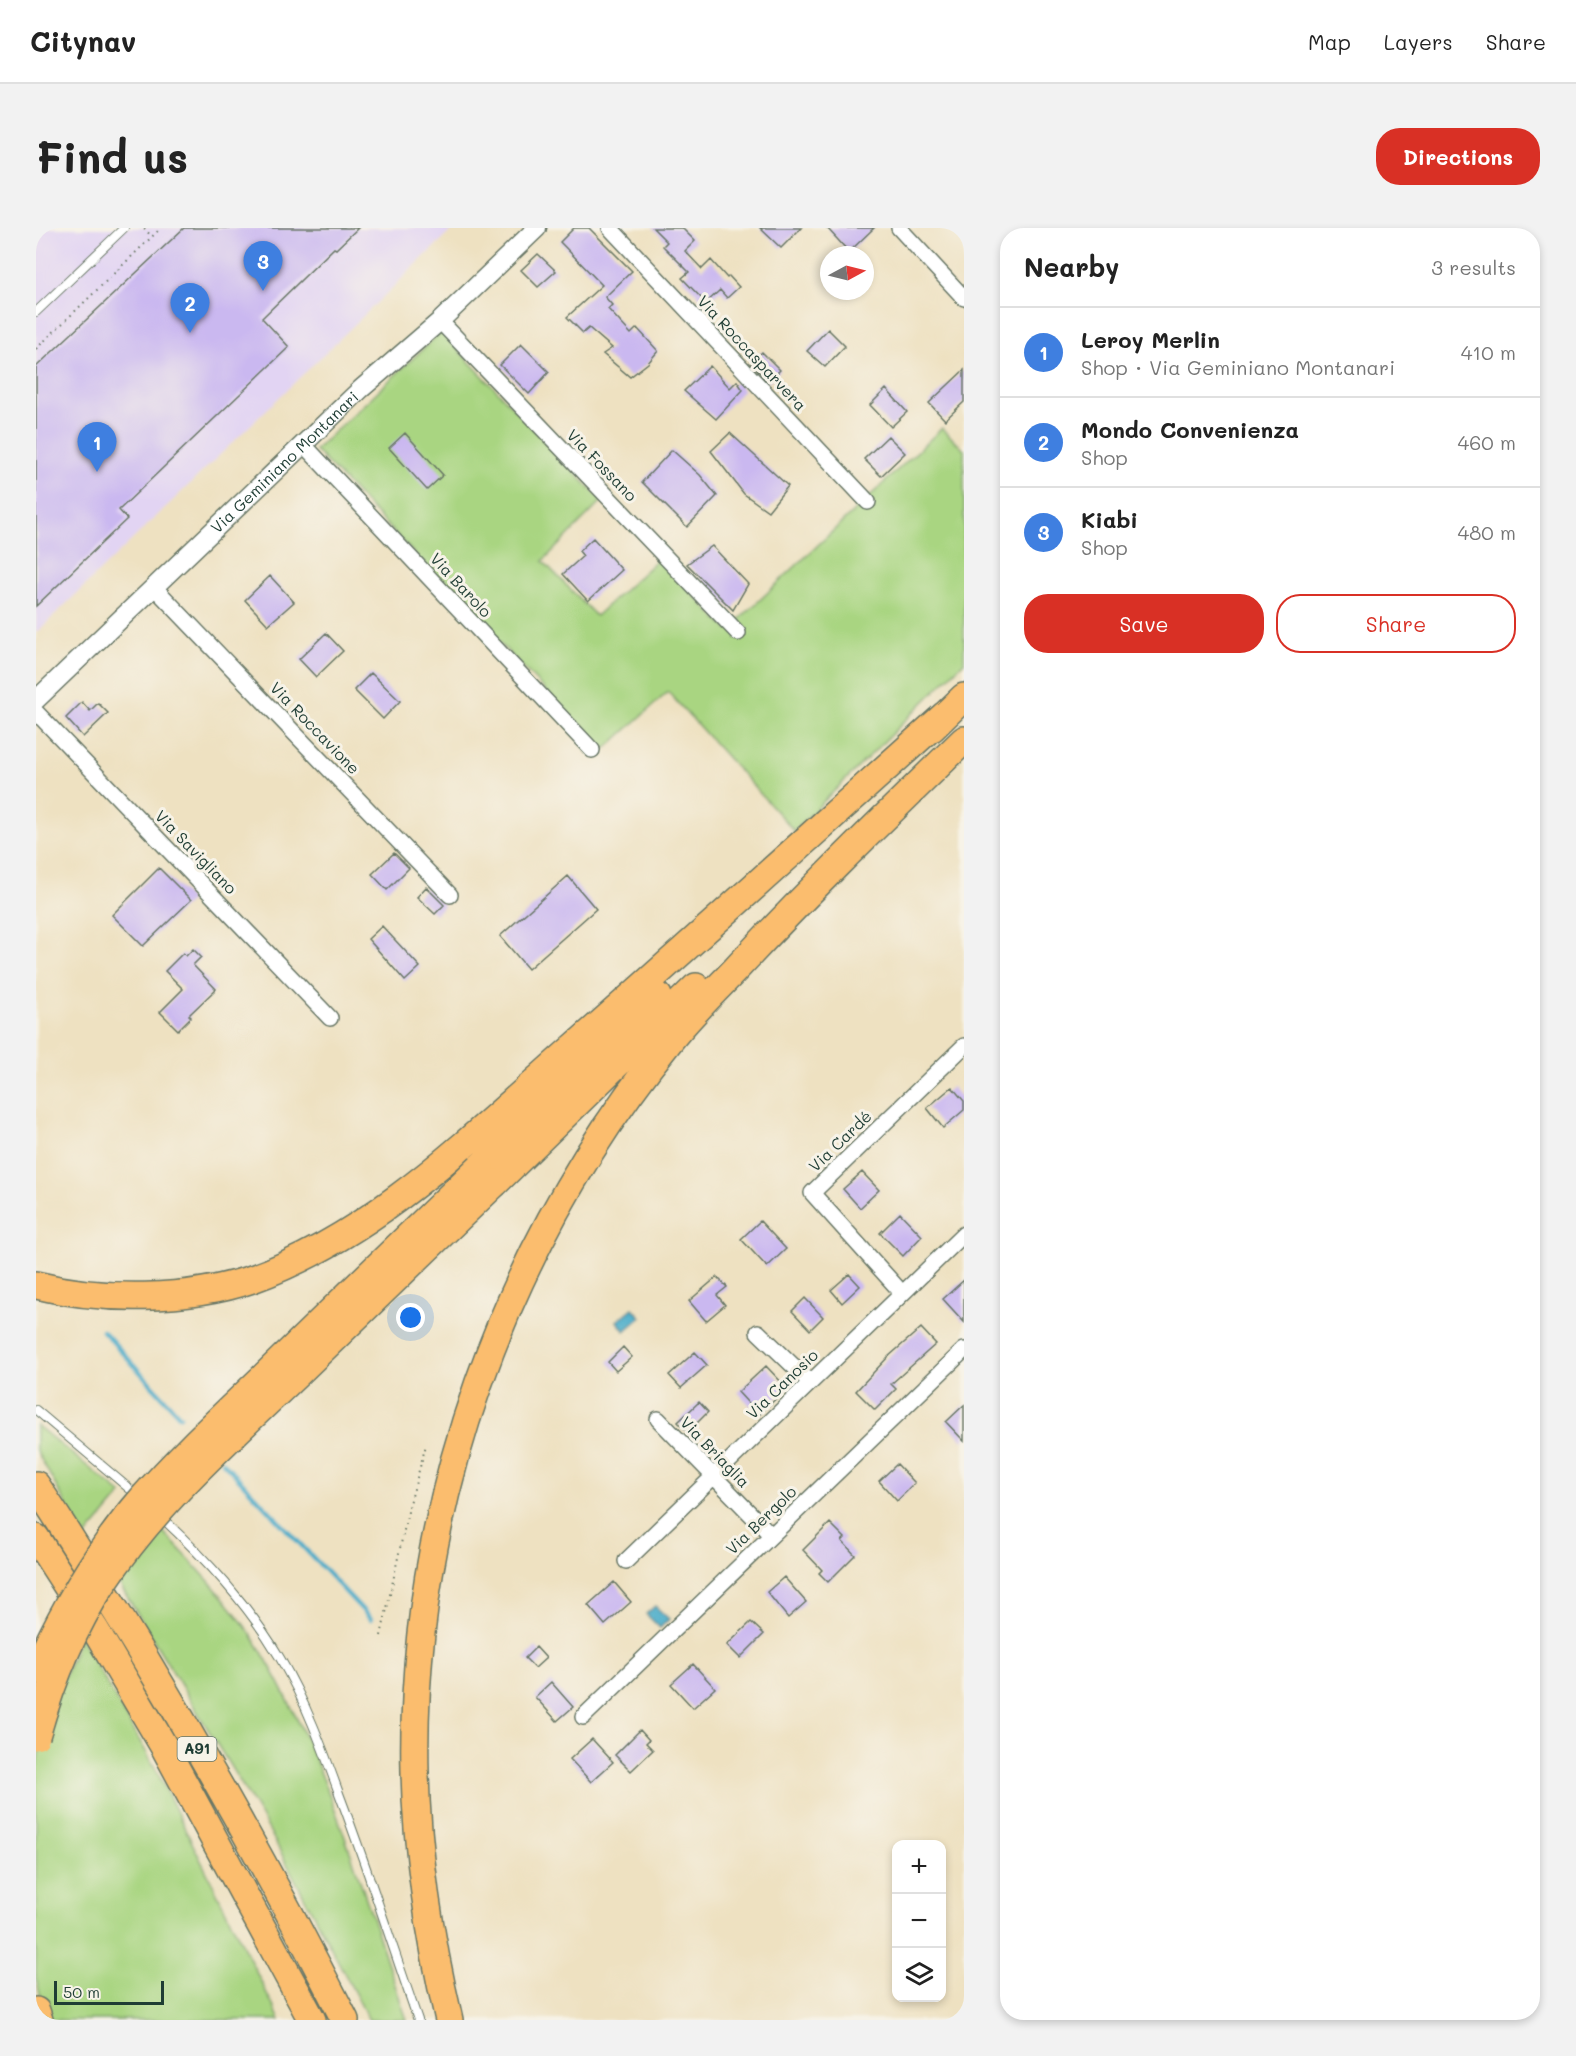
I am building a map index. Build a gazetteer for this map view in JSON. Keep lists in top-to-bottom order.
{
  "streets": {
    "highway": ["A91"],
    "street": [
      "Via Roccasparvera",
      "Via Geminiano Montanari",
      "Via Fossano",
      "Via Barolo",
      "Via Roccavione",
      "Via Savigliano",
      "Via Cardé",
      "Via Canosio",
      "Via Briaglia",
      "Via Bergolo"
    ]
  },
  "crossings": [
    ["Via Geminiano Montanari", "Via Fossano"],
    ["Via Geminiano Montanari", "Via Barolo"],
    ["Via Geminiano Montanari", "Via Roccavione"],
    ["Via Cardé", "Via Canosio"],
    ["Via Canosio", "Via Briaglia"],
    ["Via Briaglia", "Via Bergolo"]
  ],
  "scale_bar": "50 m",
  "north": "right",
  "page": {
    "header": "Citynav",
    "nav": ["Map", "Layers", "Share"],
    "buttons": [
      "Directions",
      ["Save", "Share"]
    ],
    "title": "Find us",
    "heading": ["Nearby", "3 results"],
    "pins": ["3", "2", "1"],
    "list": [
      {
        "mark": "1",
        "name": "Leroy Merlin",
        "note": "Shop · Via Geminiano Montanari",
        "value": "410 m"
      },
      {
        "mark": "2",
        "name": "Mondo Convenienza",
        "note": "Shop",
        "value": "460 m"
      },
      {
        "mark": "3",
        "name": "Kiabi",
        "note": "Shop",
        "value": "480 m"
      }
    ],
    "map_buttons": ["+", "−"],
    "scale": "50 m"
  }
}
